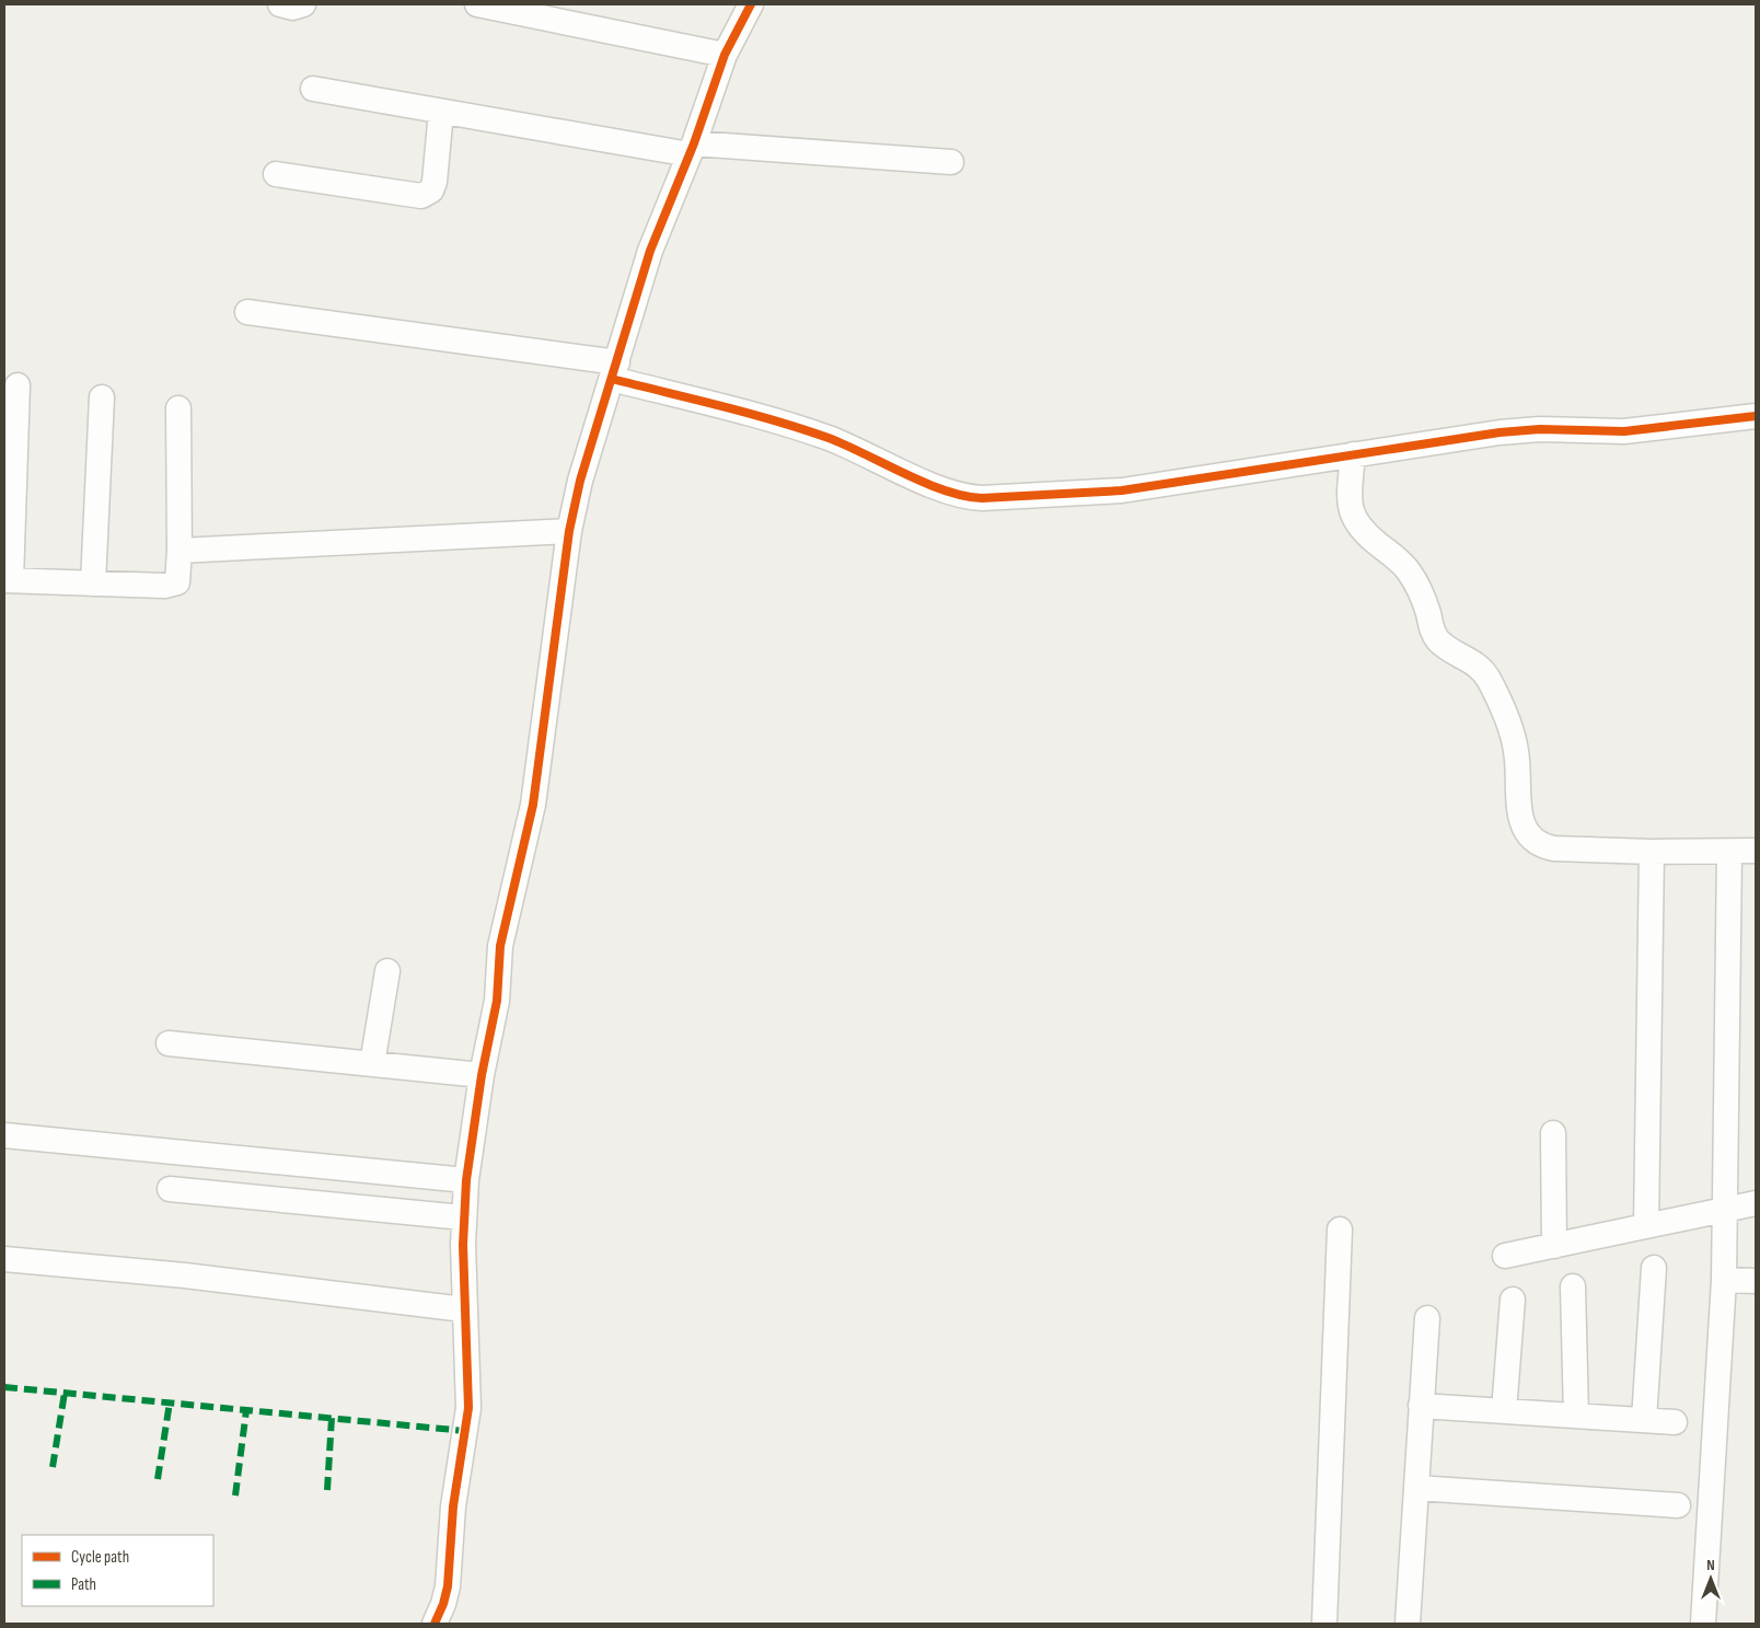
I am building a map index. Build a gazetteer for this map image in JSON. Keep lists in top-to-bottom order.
{
  "legend": ["Cycle path", "Path"],
  "north": "top"
}
